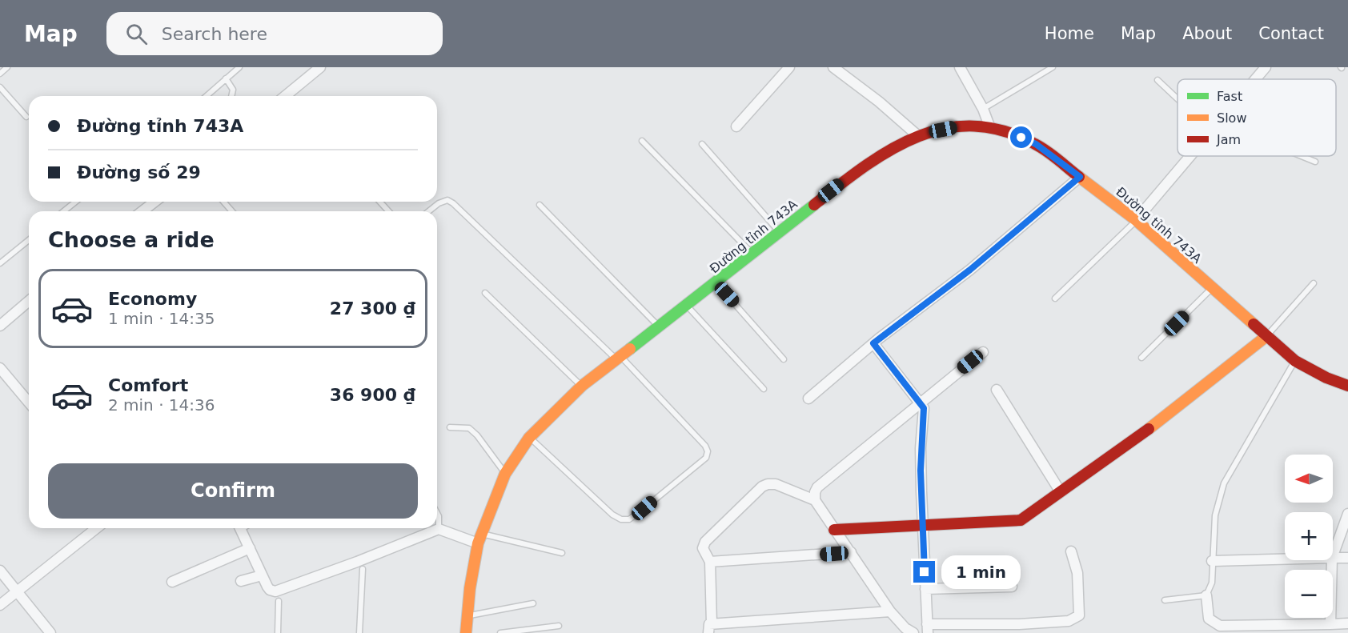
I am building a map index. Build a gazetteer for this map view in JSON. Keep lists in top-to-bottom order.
{
  "streets": {
    "main road": ["Đường tỉnh 743A"]
  },
  "legend": ["Fast", "Slow", "Jam"],
  "north": "left",
  "page": {
    "header": "Map",
    "search": "Search here",
    "nav": [
      "Home",
      "Map",
      "About",
      "Contact"
    ],
    "banner": ["Đường tỉnh 743A", "Đường số 29"],
    "heading": "Choose a ride",
    "list": [
      {
        "name": "Economy",
        "note": "1 min · 14:35",
        "value": "27 300 ₫"
      },
      {
        "name": "Comfort",
        "note": "2 min · 14:36",
        "value": "36 900 ₫"
      }
    ],
    "buttons": "Confirm",
    "map_buttons": ["+", "−"],
    "bubble": "1 min"
  }
}
